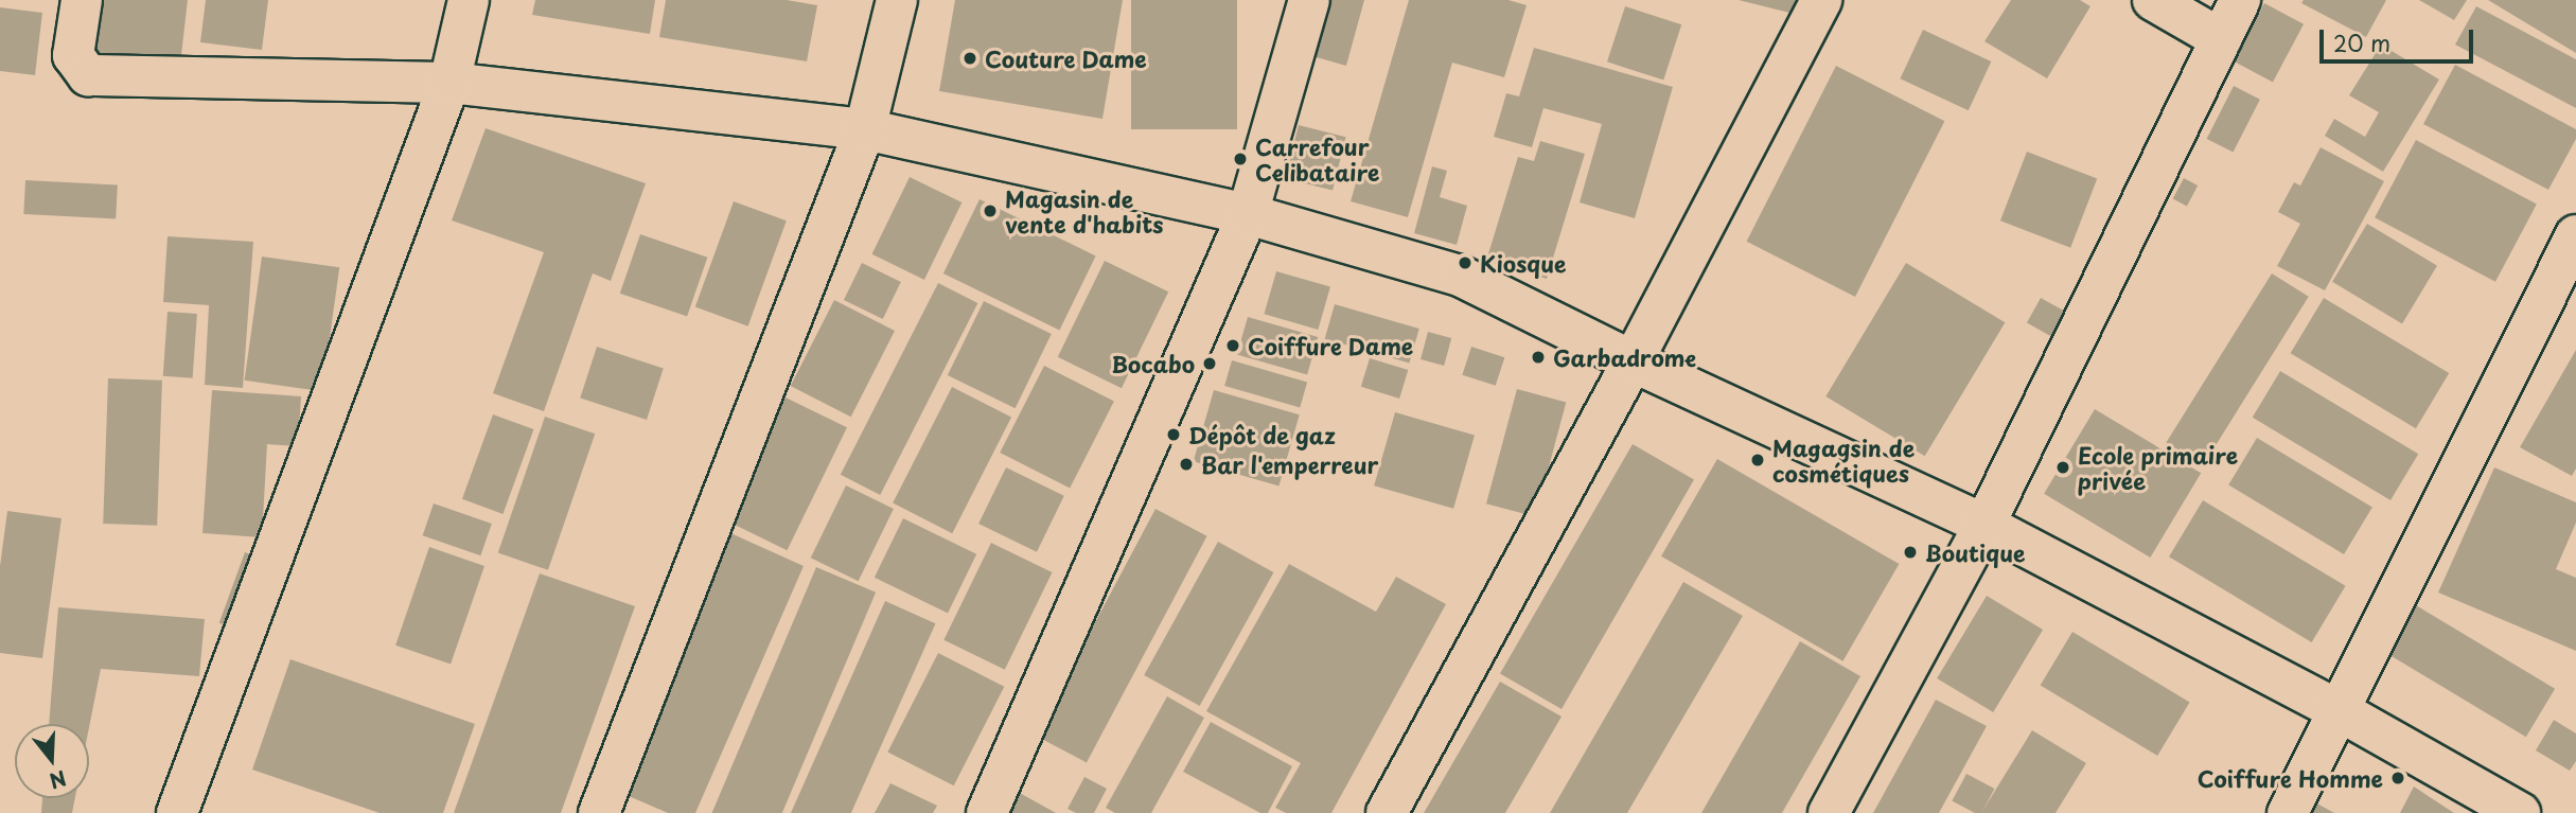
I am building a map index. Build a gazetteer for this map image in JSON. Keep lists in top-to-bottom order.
{
  "places": [
    "Couture Dame",
    "Carrefour Celibataire",
    "Magasin de vente d'habits",
    "Kiosque",
    "Coiffure Dame",
    "Garbadrome",
    "Bocabo",
    "Dépôt de gaz",
    "Magagsin de cosmétiques",
    "Bar l'emperreur",
    "Ecole primaire privée",
    "Boutique",
    "Coiffure Homme"
  ],
  "scale_bar": "20 m",
  "north": "bottom"
}
